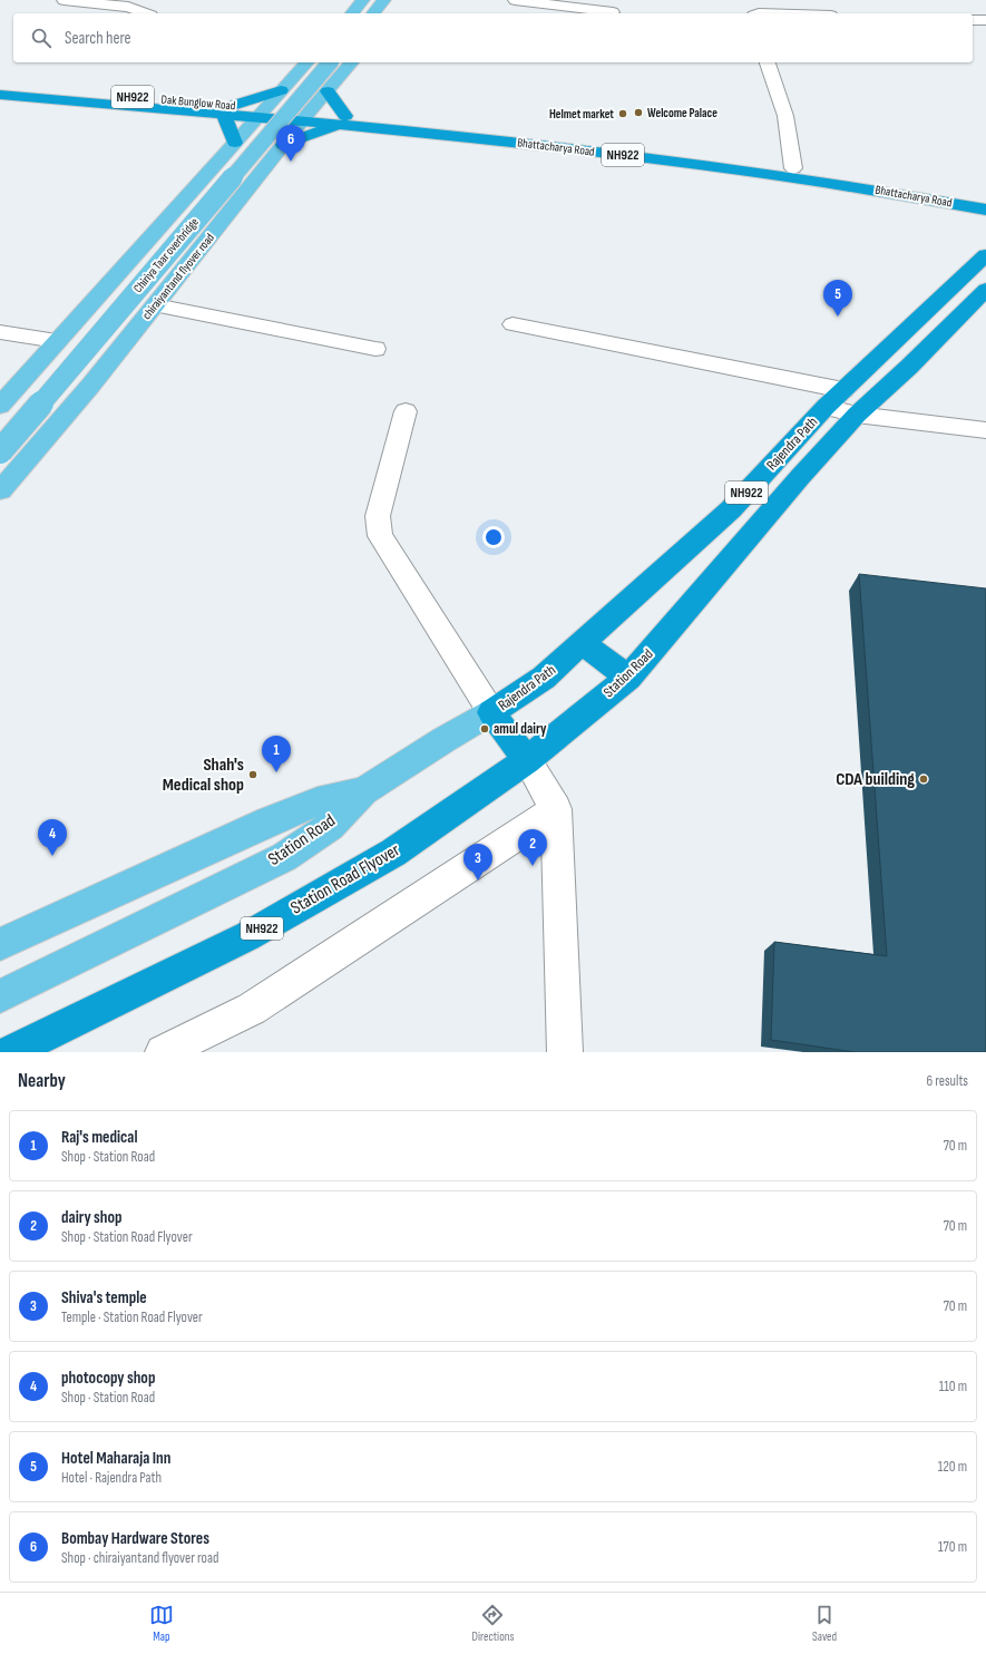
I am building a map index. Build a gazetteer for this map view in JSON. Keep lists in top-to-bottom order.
{
  "streets": {
    "highway": [
      "NH922",
      "Dak Bunglow Road",
      "Bhattacharya Road",
      "Rajendra Path",
      "Station Road",
      "Station Road Flyover"
    ],
    "main road": ["Chiriya Taar overbridge", "chiraiyantand flyover road"]
  },
  "crossings": [
    ["NH922", "Dak Bunglow Road"],
    ["NH922", "Bhattacharya Road"],
    ["Bhattacharya Road", "chiraiyantand flyover road"],
    ["Rajendra Path", "Station Road"],
    ["Station Road", "Station Road Flyover"]
  ],
  "places": [
    "Welcome Palace",
    "Helmet market",
    "amul dairy",
    "Shah's Medical shop",
    "CDA building"
  ],
  "page": {
    "search": "Search here",
    "pins": [
      "6",
      "5",
      "1",
      "4",
      "2",
      "3"
    ],
    "heading": ["Nearby", "6 results"],
    "list": [
      {
        "mark": "1",
        "name": "Raj's medical",
        "note": "Shop · Station Road",
        "value": "70 m"
      },
      {
        "mark": "2",
        "name": "dairy shop",
        "note": "Shop · Station Road Flyover",
        "value": "70 m"
      },
      {
        "mark": "3",
        "name": "Shiva's temple",
        "note": "Temple · Station Road Flyover",
        "value": "70 m"
      },
      {
        "mark": "4",
        "name": "photocopy shop",
        "note": "Shop · Station Road",
        "value": "110 m"
      },
      {
        "mark": "5",
        "name": "Hotel Maharaja Inn",
        "note": "Hotel · Rajendra Path",
        "value": "120 m"
      },
      {
        "mark": "6",
        "name": "Bombay Hardware Stores",
        "note": "Shop · chiraiyantand flyover road",
        "value": "170 m"
      }
    ],
    "nav": ["Map", "Directions", "Saved"]
  }
}
